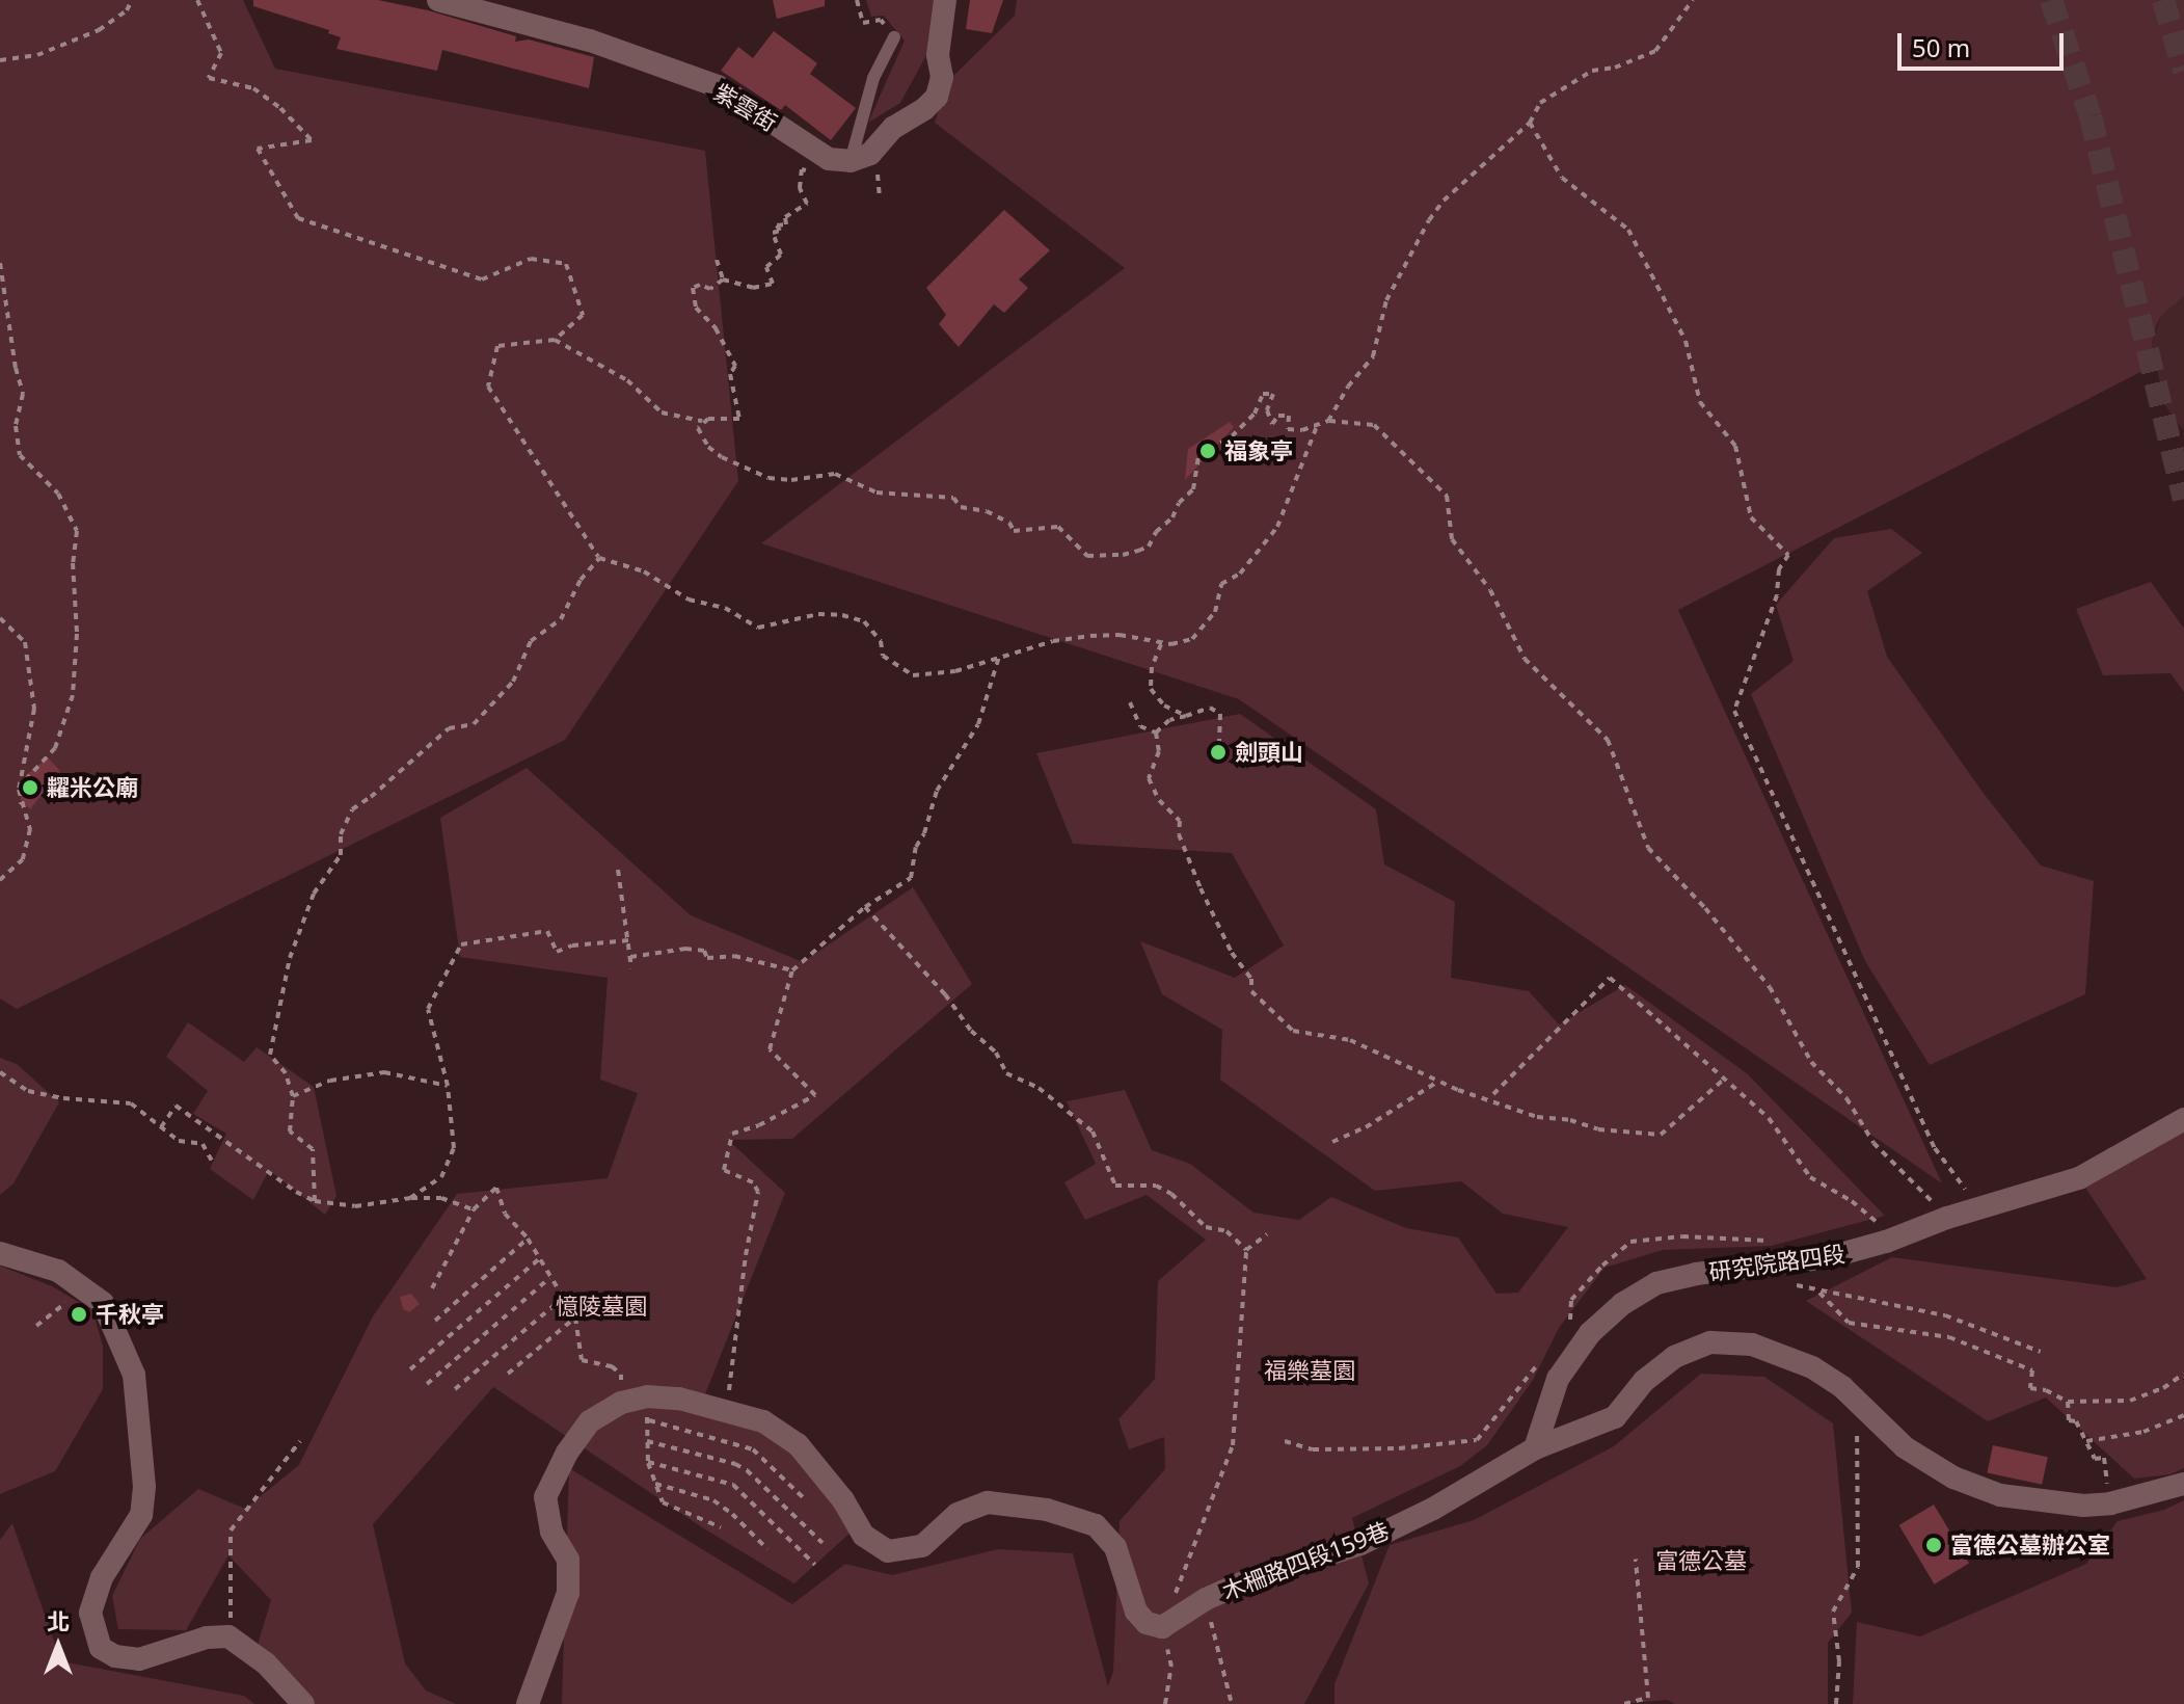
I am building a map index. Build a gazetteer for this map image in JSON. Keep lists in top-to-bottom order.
{
  "streets": {
    "street": ["紫雲街", "研究院路四段", "木柵路四段159巷"]
  },
  "crossings": [
    ["研究院路四段", "木柵路四段159巷"]
  ],
  "parks": ["憶陵墓園", "福樂墓園", "富德公墓"],
  "places": [
    "福象亭",
    "劍頭山",
    "糶米公廟",
    "千秋亭",
    "富德公墓辦公室"
  ],
  "scale_bar": "50 m",
  "north": "top"
}
